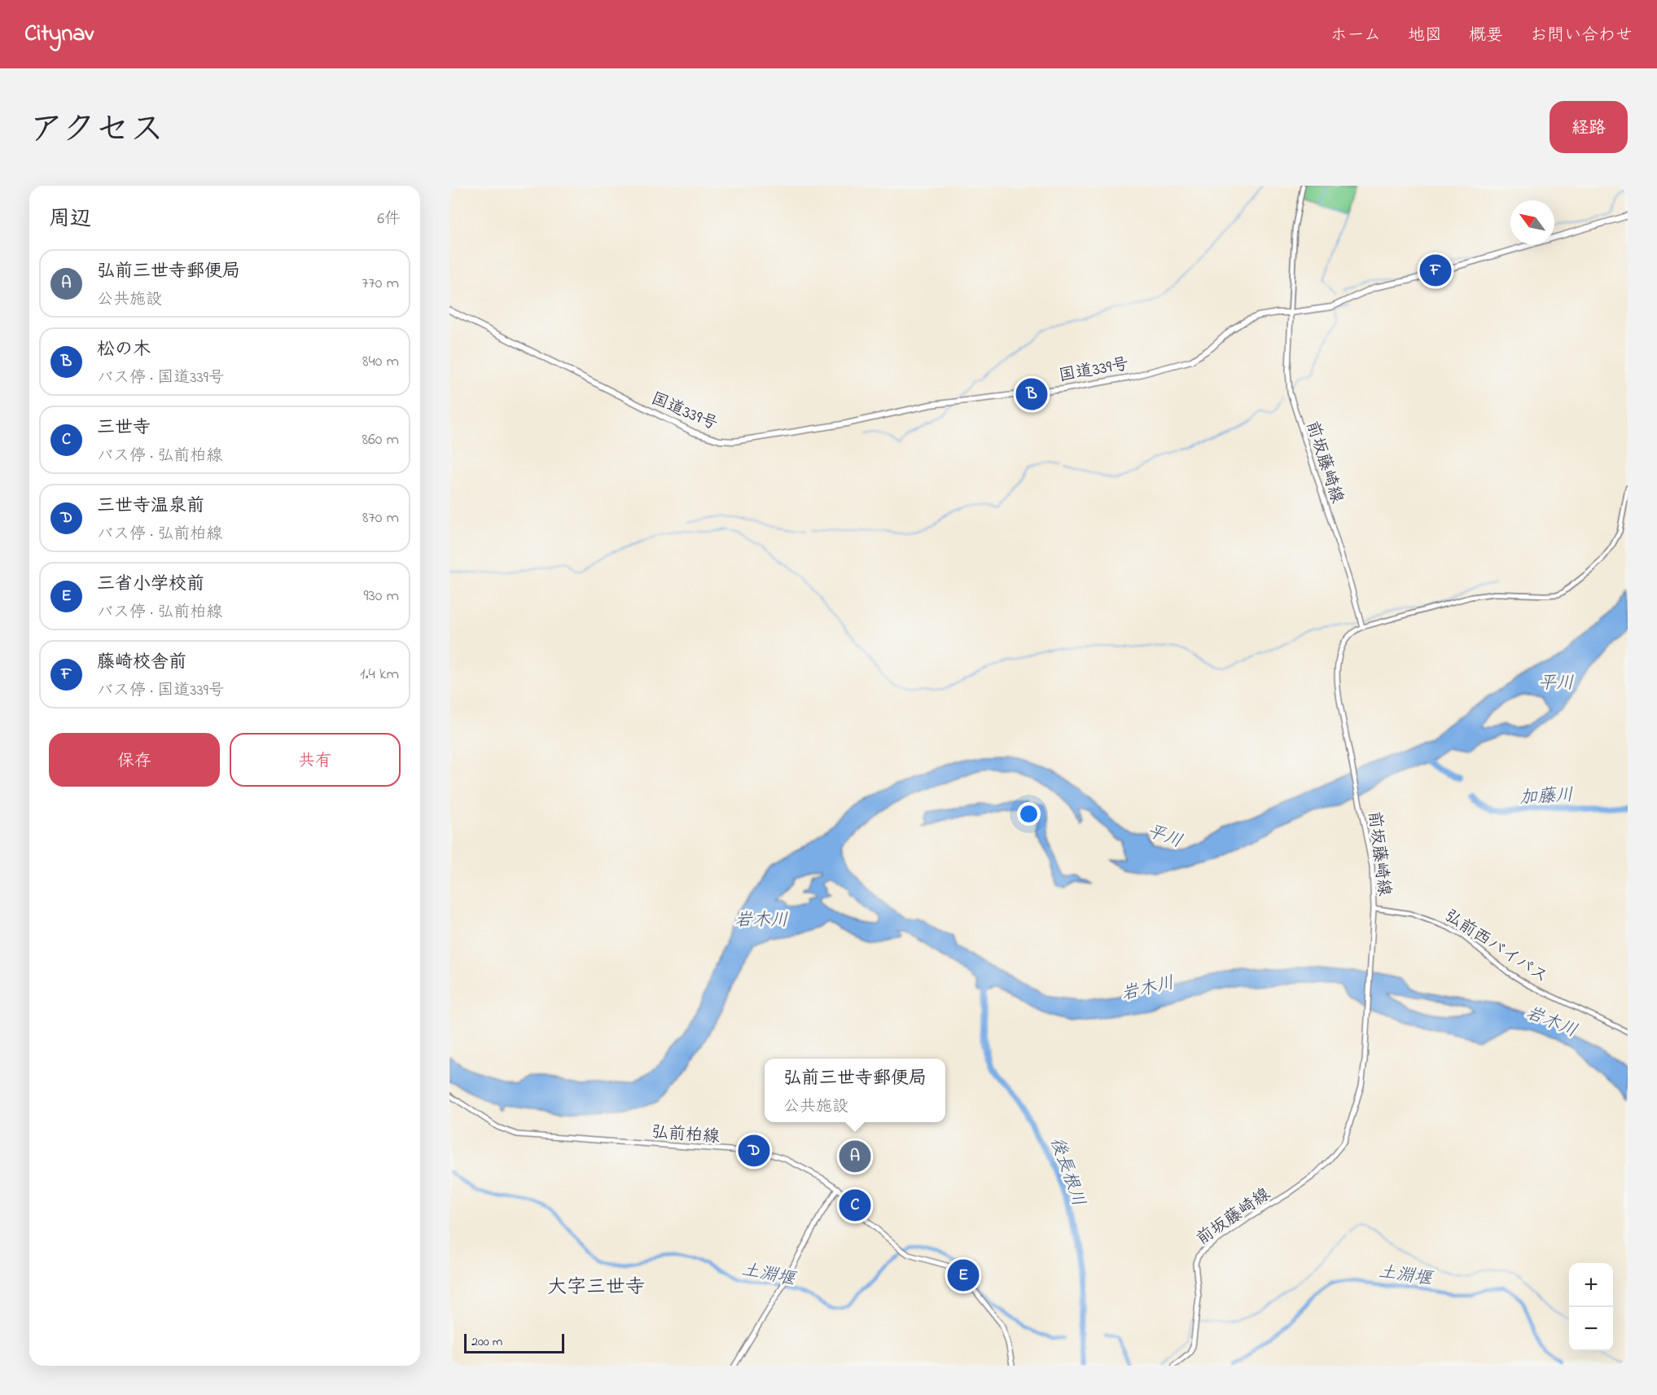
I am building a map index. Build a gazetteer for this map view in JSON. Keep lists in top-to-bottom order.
{
  "streets": {
    "highway": ["国道339号"],
    "main road": ["前坂藤崎線", "弘前柏線"],
    "street": ["弘前西バイパス"]
  },
  "crossings": [
    ["国道339号", "前坂藤崎線"],
    ["前坂藤崎線", "弘前西バイパス"]
  ],
  "districts": ["大字三世寺"],
  "water": [
    "平川",
    "加藤川",
    "岩木川",
    "後長根川",
    "土淵堰"
  ],
  "scale_bar": "200 m",
  "north": "top left",
  "page": {
    "header": "Citynav",
    "nav": [
      "ホーム",
      "地図",
      "概要",
      "お問い合わせ"
    ],
    "title": "アクセス",
    "buttons": [
      "経路",
      ["保存", "共有"]
    ],
    "heading": ["周辺", "6件"],
    "list": [
      {
        "mark": "A",
        "name": "弘前三世寺郵便局",
        "note": "公共施設",
        "value": "770 m"
      },
      {
        "mark": "B",
        "name": "松の木",
        "note": "バス停 · 国道339号",
        "value": "840 m"
      },
      {
        "mark": "C",
        "name": "三世寺",
        "note": "バス停 · 弘前柏線",
        "value": "860 m"
      },
      {
        "mark": "D",
        "name": "三世寺温泉前",
        "note": "バス停 · 弘前柏線",
        "value": "870 m"
      },
      {
        "mark": "E",
        "name": "三省小学校前",
        "note": "バス停 · 弘前柏線",
        "value": "930 m"
      },
      {
        "mark": "F",
        "name": "藤崎校舎前",
        "note": "バス停 · 国道339号",
        "value": "1.4 km"
      }
    ],
    "pins": [
      "F",
      "B",
      "D",
      "A",
      "C",
      "E"
    ],
    "popup": ["弘前三世寺郵便局", "公共施設"],
    "map_buttons": ["+", "−"],
    "scale": "200 m"
  }
}
